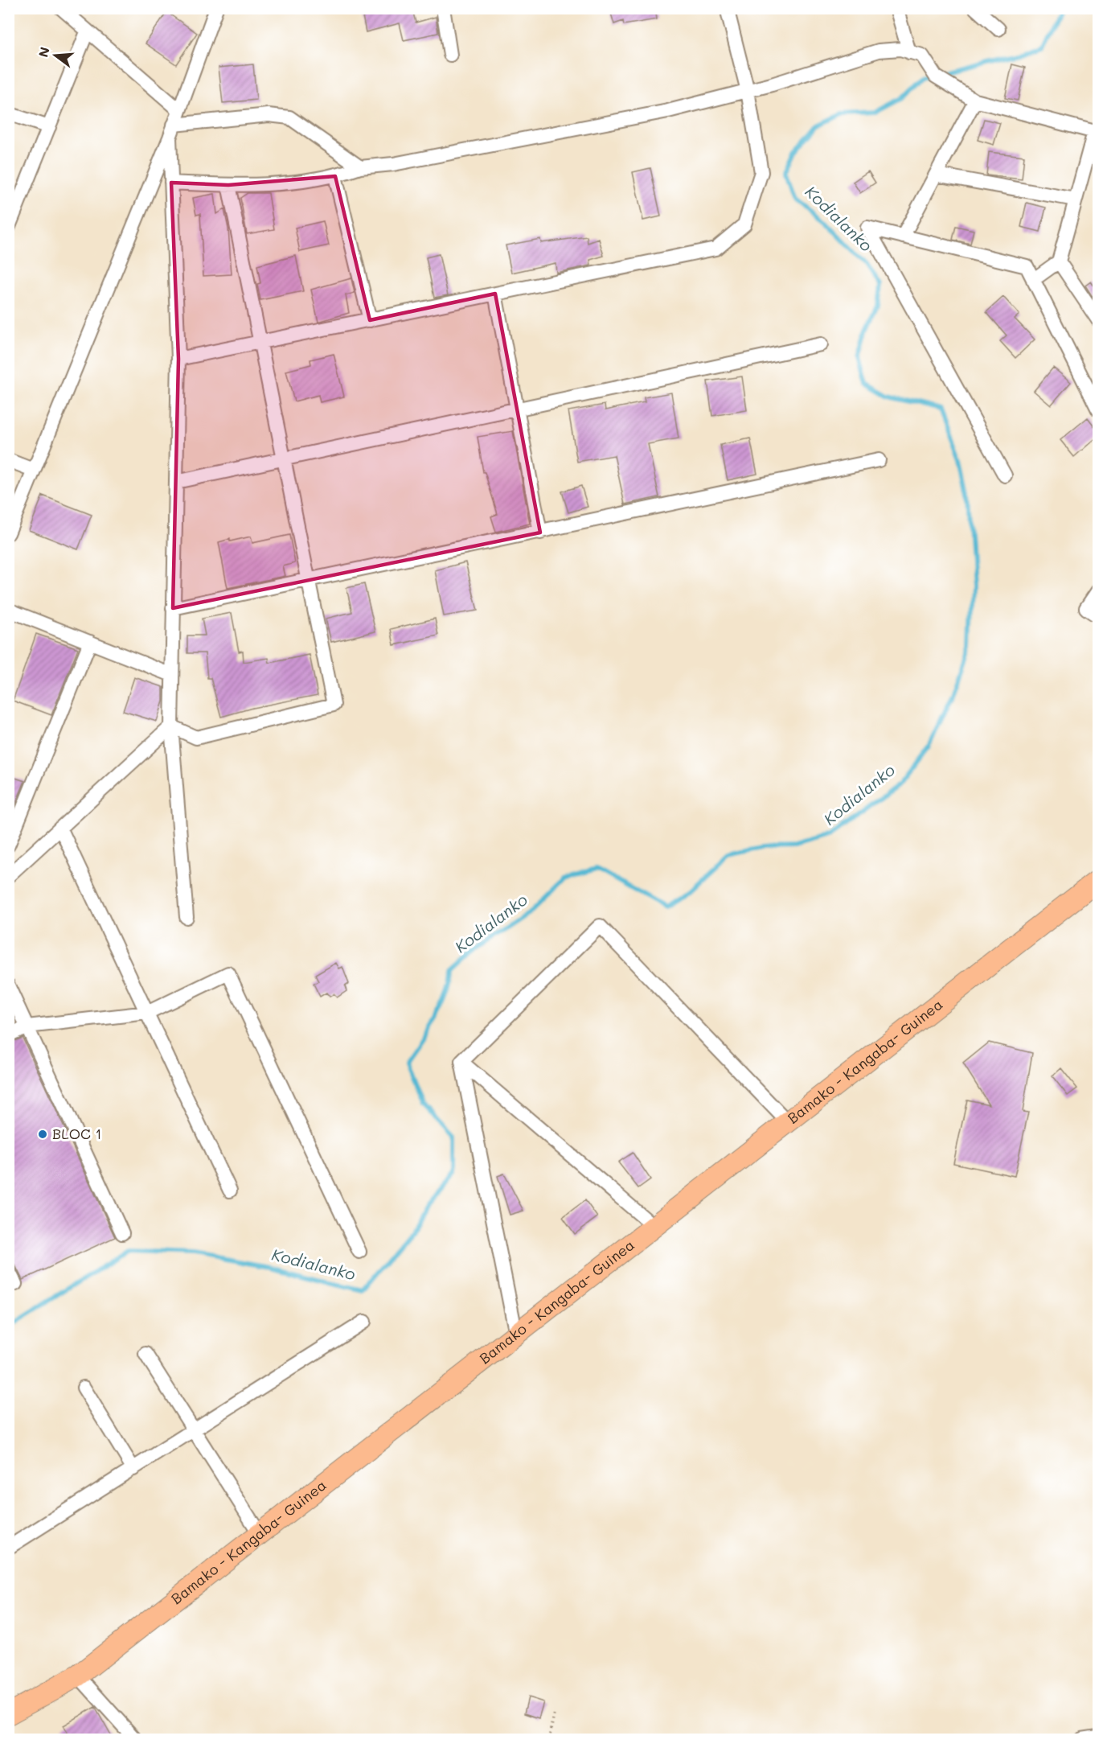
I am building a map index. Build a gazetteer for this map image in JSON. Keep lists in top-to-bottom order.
{
  "streets": {
    "main road": ["Bamako - Kangaba- Guinea"]
  },
  "water": ["Kodialanko"],
  "places": ["BLOC 1"],
  "north": "left"
}
